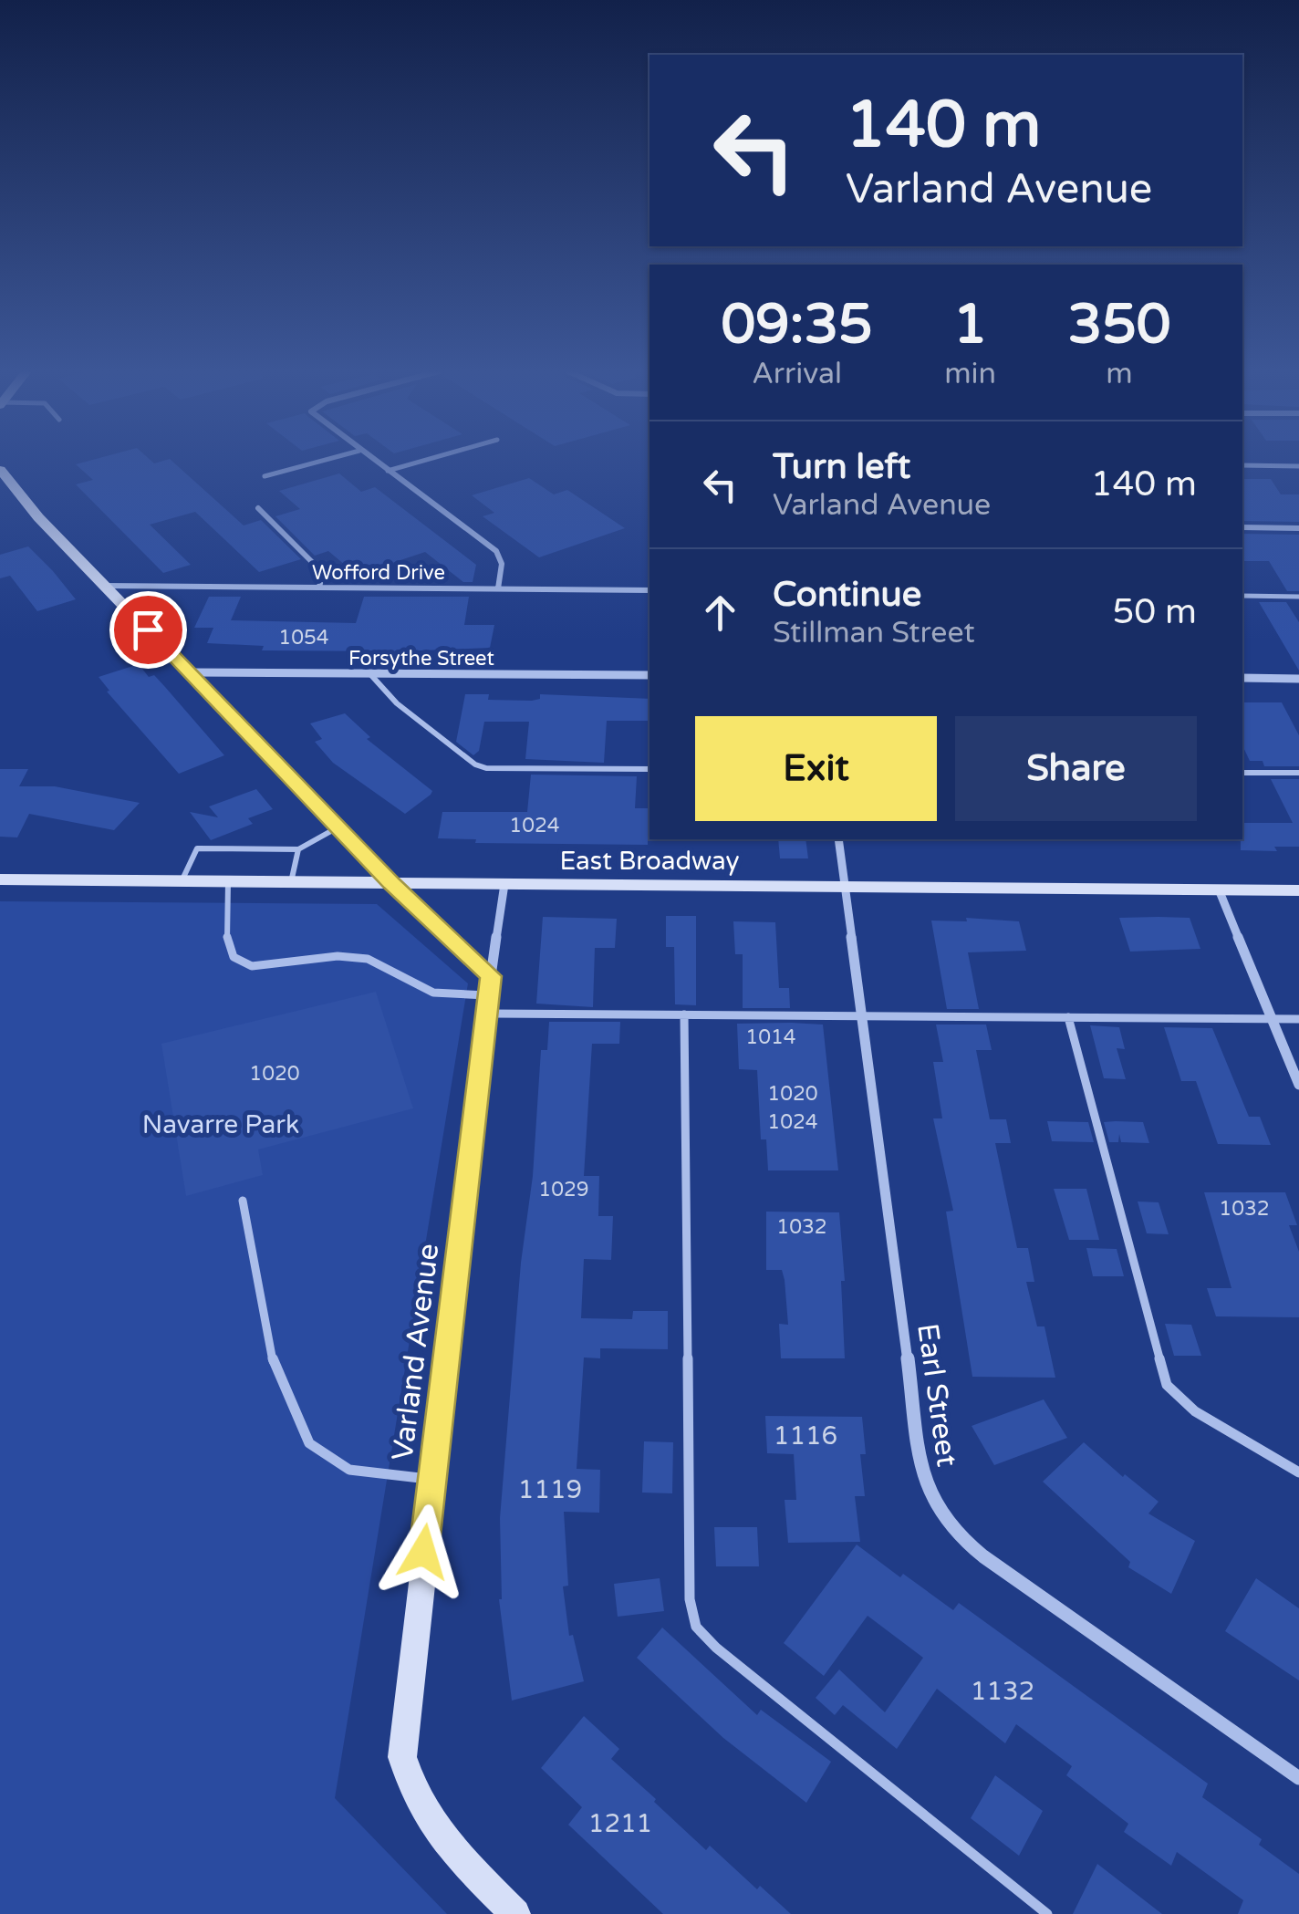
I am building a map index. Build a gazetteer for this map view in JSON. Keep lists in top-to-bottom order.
{
  "streets": {
    "street": [
      "Wofford Drive",
      "Forsythe Street",
      "East Broadway",
      "Varland Avenue",
      "Earl Street"
    ]
  },
  "crossings": [
    ["East Broadway", "Varland Avenue"],
    ["East Broadway", "Earl Street"]
  ],
  "parks": ["Navarre Park"],
  "house_numbers": [
    "1054",
    "1024",
    "1014",
    "1020",
    "1020",
    "1024",
    "1029",
    "1032",
    "1032",
    "1116",
    "1119",
    "1132",
    "1211"
  ],
  "page": {
    "turn": ["140 m", "Varland Avenue"],
    "eta": [
      "09:35",
      "Arrival",
      "1",
      "min",
      "350",
      "m"
    ],
    "list": [
      {
        "name": "Turn left",
        "note": "Varland Avenue",
        "value": "140 m"
      },
      {
        "name": "Continue",
        "note": "Stillman Street",
        "value": "50 m"
      }
    ],
    "buttons": ["Exit", "Share"]
  }
}
